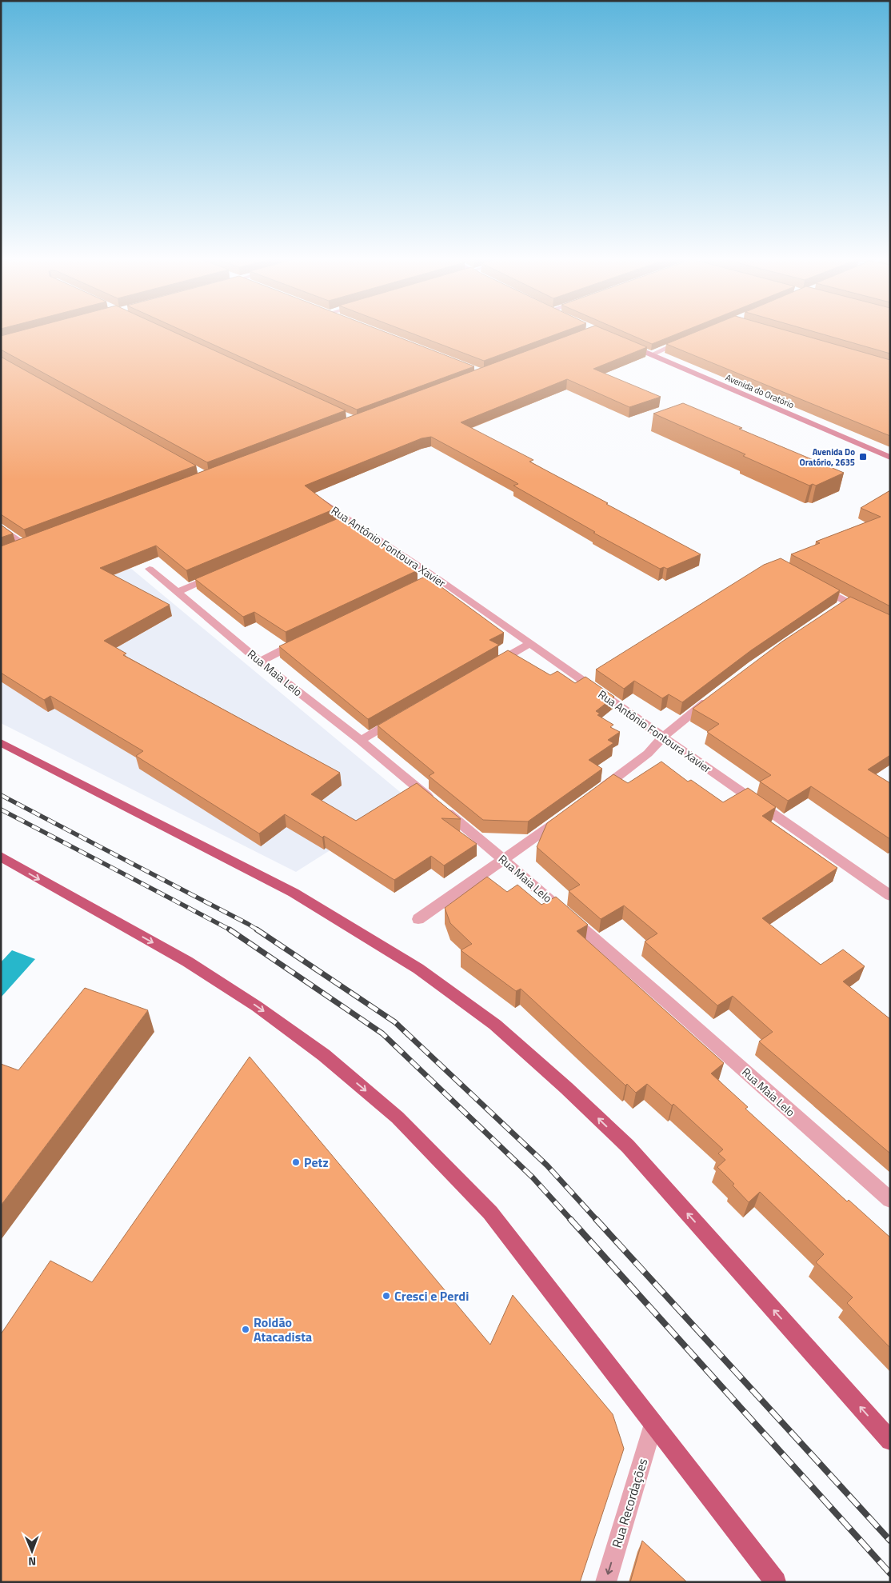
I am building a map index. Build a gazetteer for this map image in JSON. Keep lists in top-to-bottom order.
{
  "streets": {
    "main road": ["Avenida do Oratório"],
    "street": ["Rua Antônio Fontoura Xavier", "Rua Maia Lelo", "Rua Recordações"]
  },
  "one_way": ["Rua Recordações"],
  "places": {
    "transit": ["Avenida Do Oratório, 2635"],
    "other": ["Petz", "Cresci e Perdi", "Roldão Atacadista"]
  },
  "north": "bottom"
}
